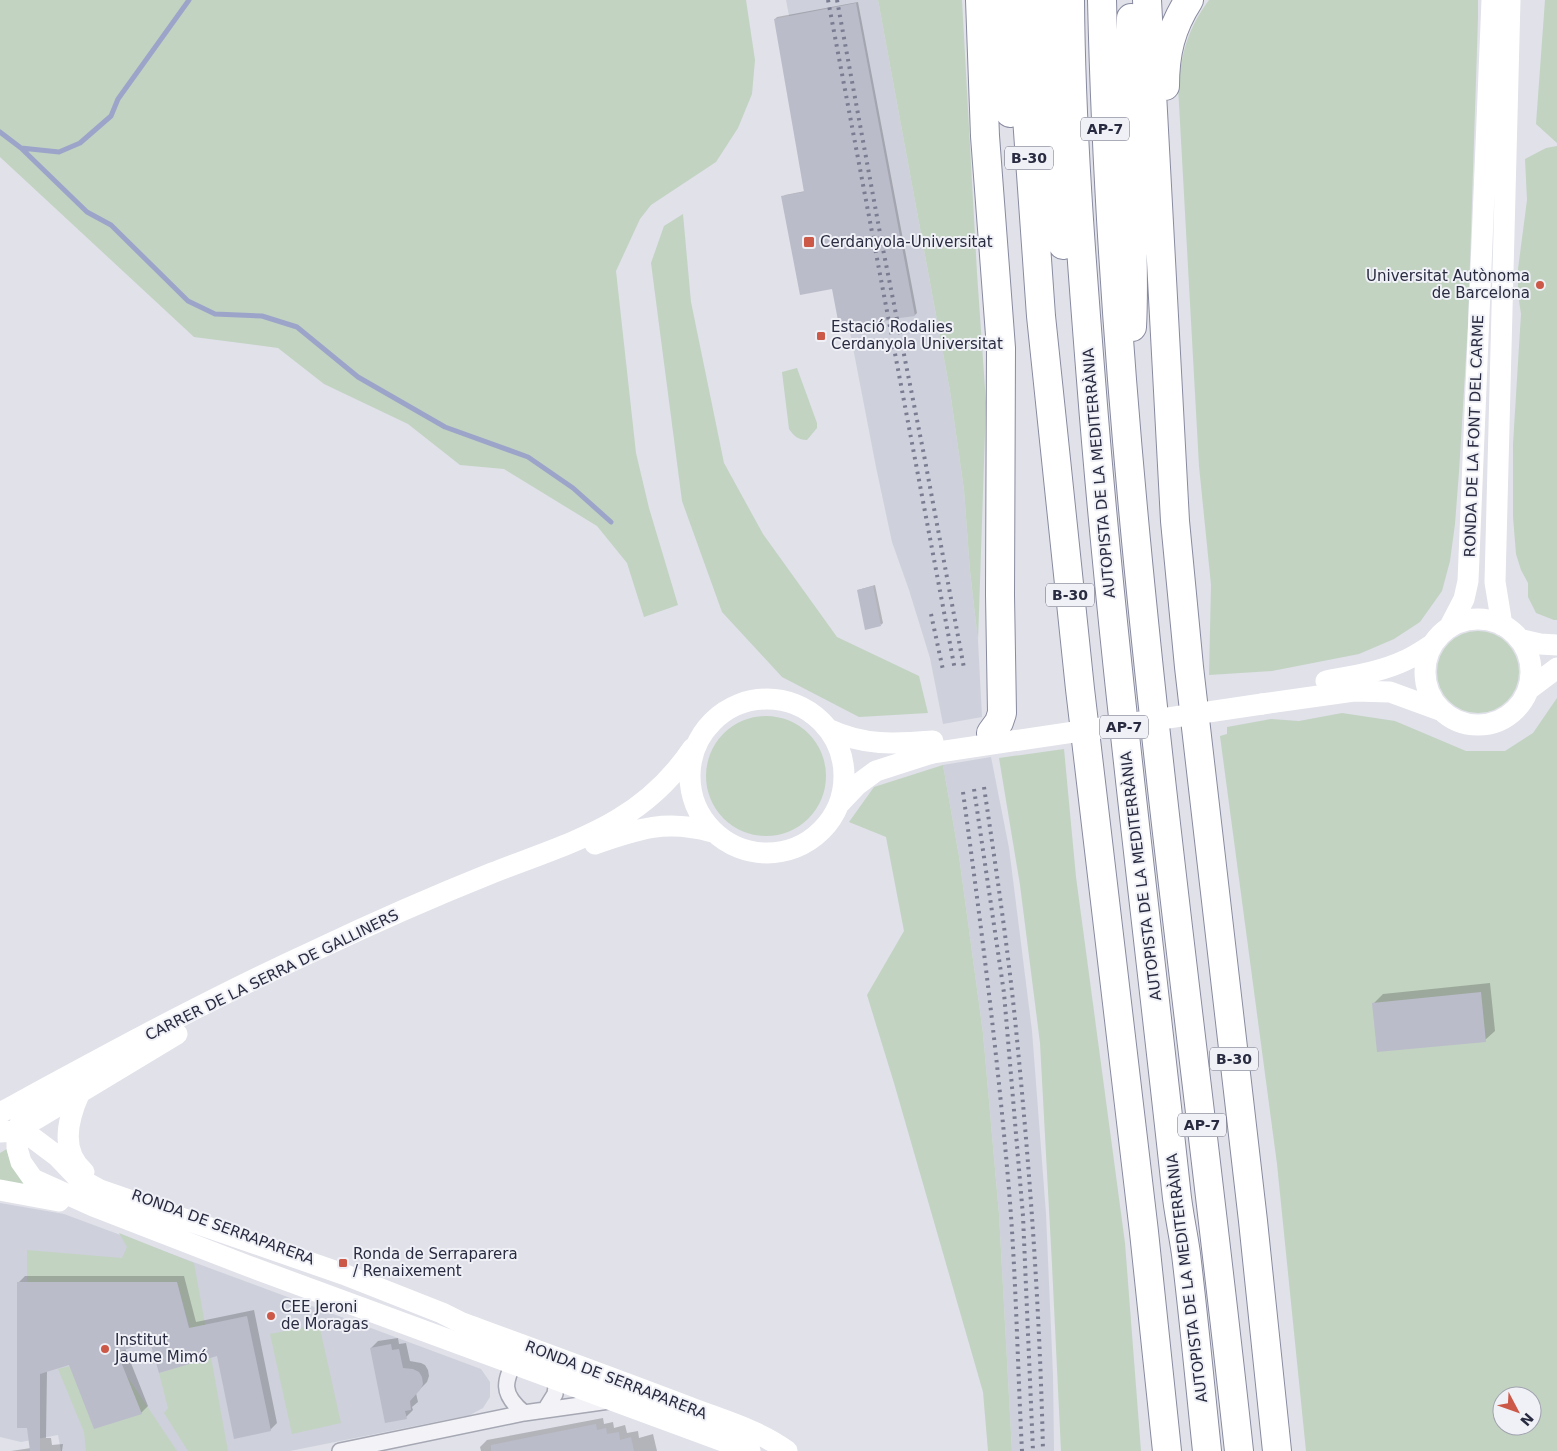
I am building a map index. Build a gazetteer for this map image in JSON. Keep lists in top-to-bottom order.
{
  "streets": {
    "highway": ["AP-7", "B-30", "AUTOPISTA DE LA MEDITERRÀNIA"],
    "street": ["RONDA DE LA FONT DEL CARME", "CARRER DE LA SERRA DE GALLINERS", "RONDA DE SERRAPARERA"]
  },
  "crossings": [
    ["CARRER DE LA SERRA DE GALLINERS", "RONDA DE SERRAPARERA"]
  ],
  "places": {
    "transit": ["Cerdanyola-Universitat", "Estació Rodalies Cerdanyola Universitat", "Ronda de Serraparera / Renaixement"],
    "other": ["Universitat Autònoma de Barcelona", "CEE Jeroni de Moragas", "Institut Jaume Mimó"]
  },
  "north": "bottom right"
}
